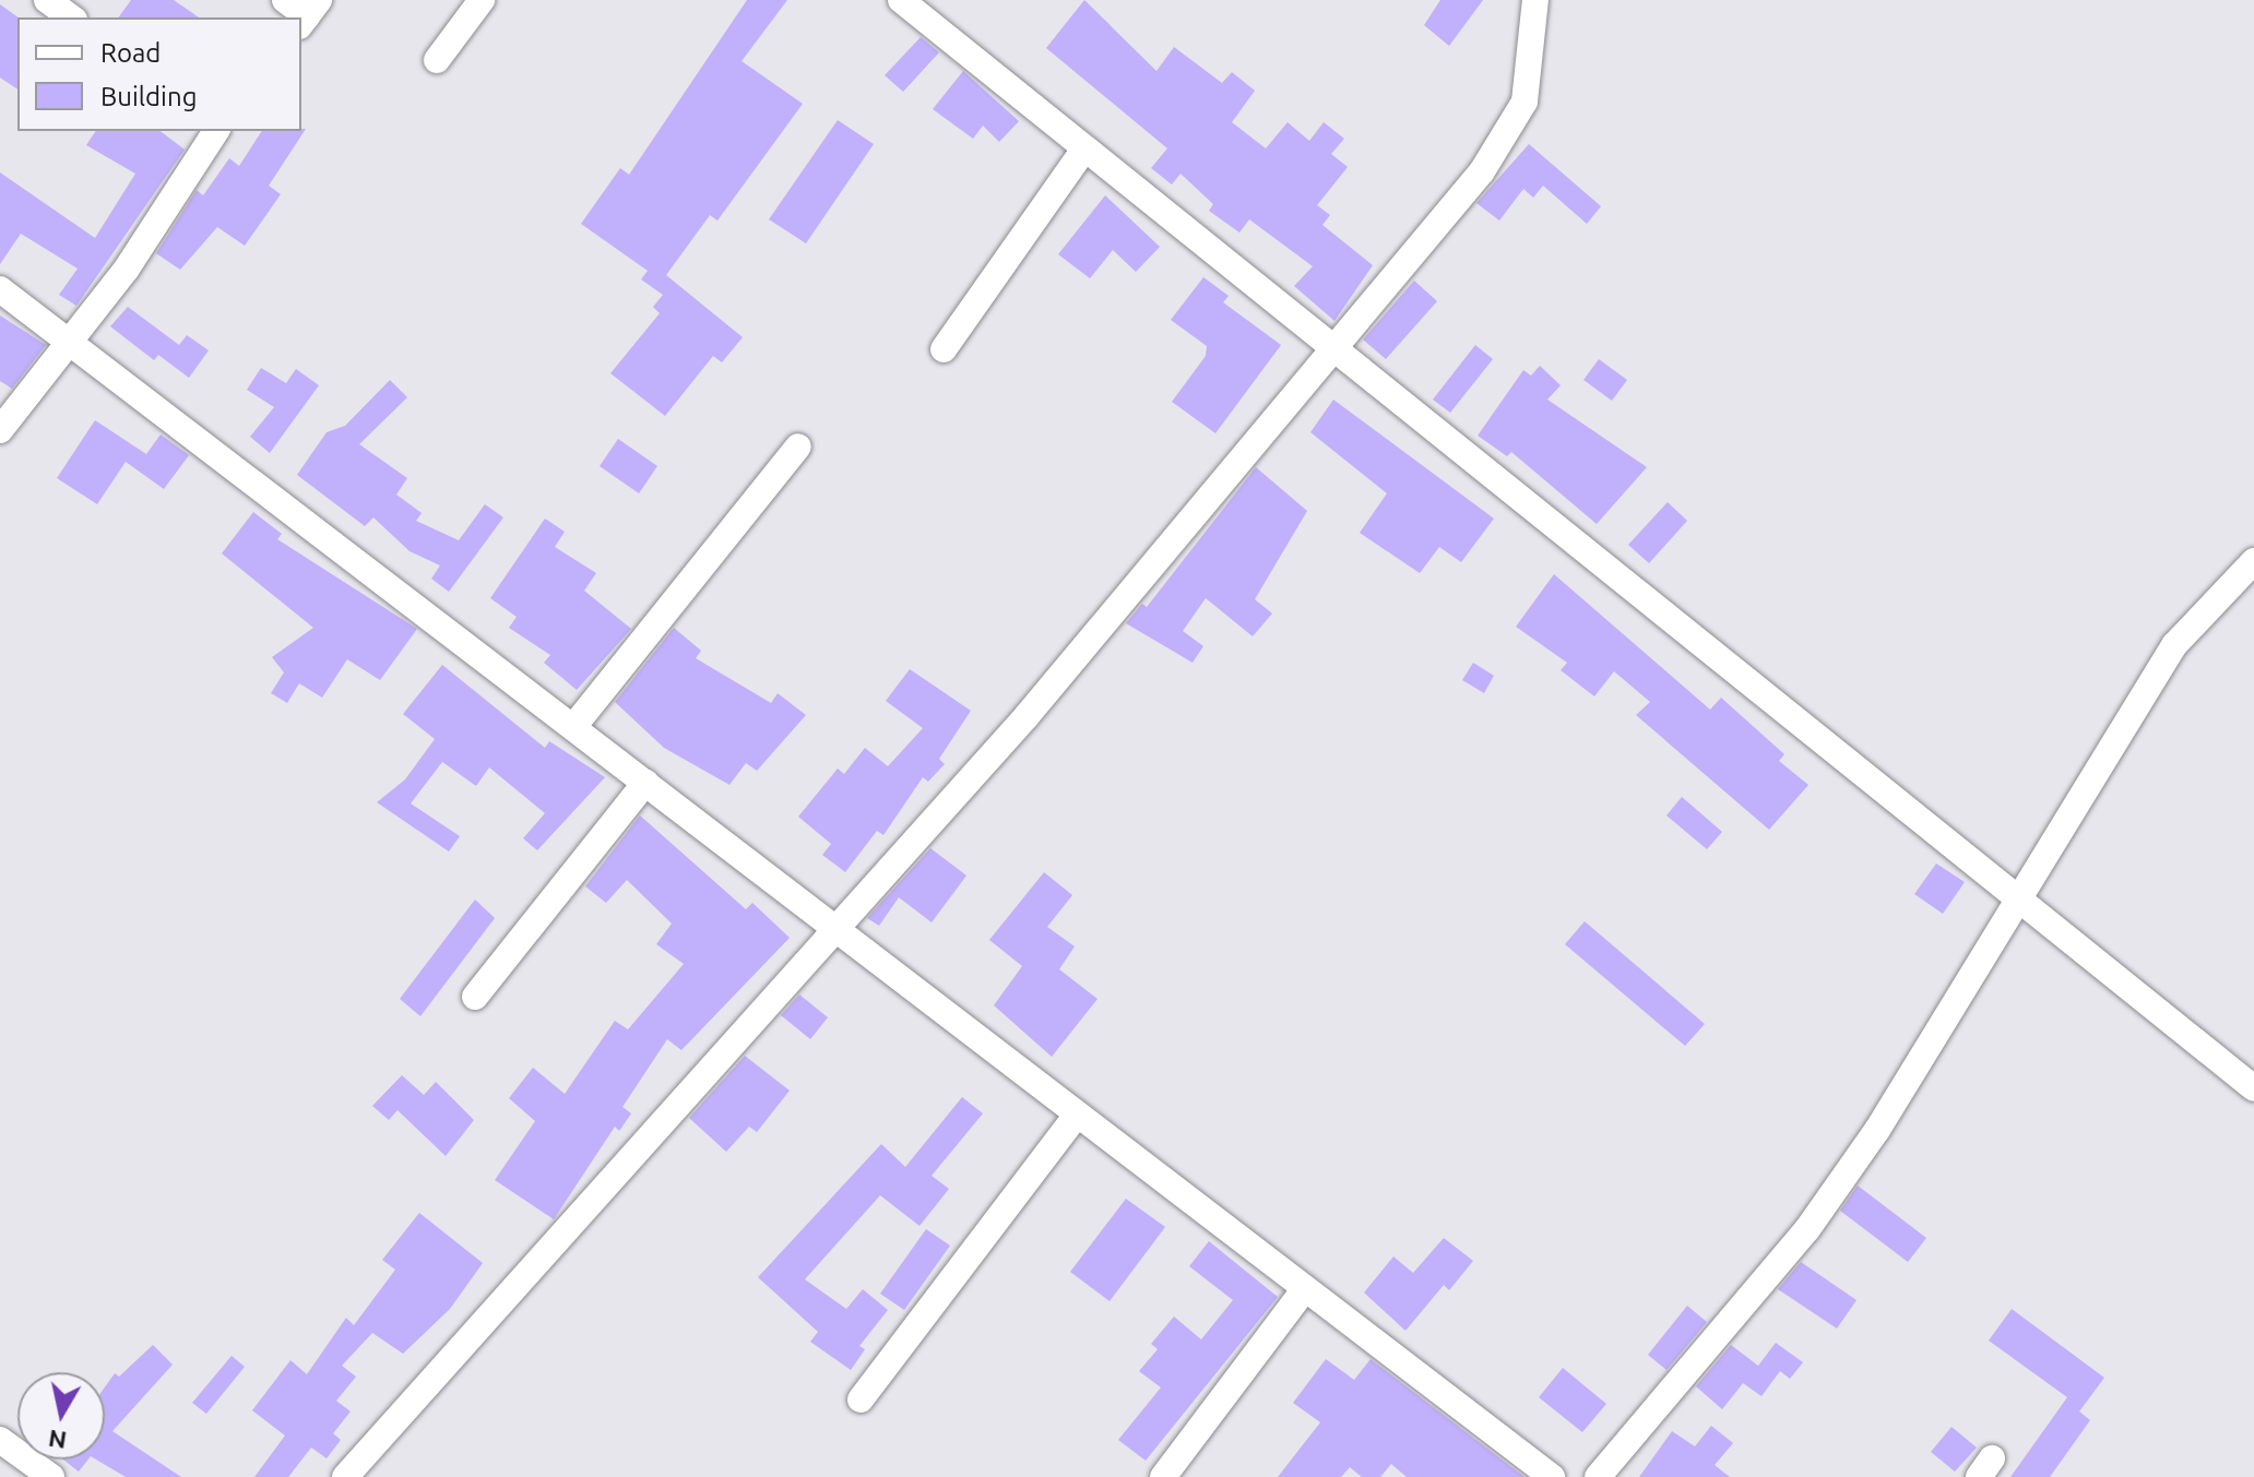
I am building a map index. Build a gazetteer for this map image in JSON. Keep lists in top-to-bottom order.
{
  "legend": ["Road", "Building"],
  "north": "bottom"
}
